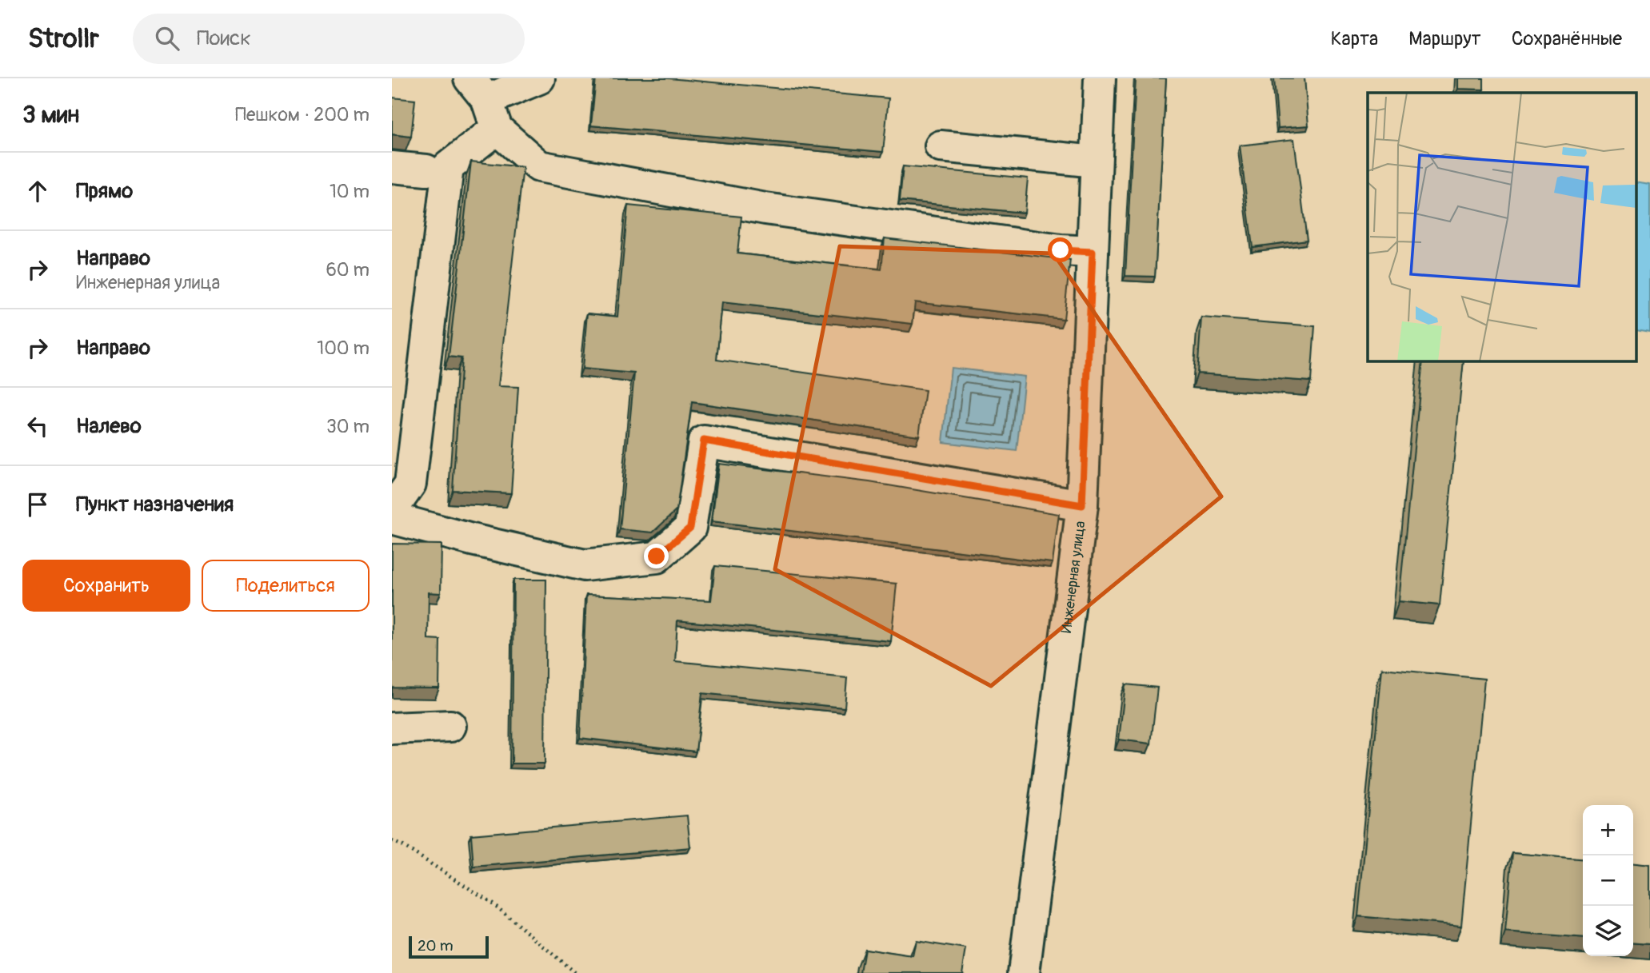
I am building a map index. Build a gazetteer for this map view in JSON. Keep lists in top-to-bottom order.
{
  "streets": {
    "street": ["Инженерная улица"]
  },
  "scale_bar": "20 m",
  "page": {
    "header": "Strollr",
    "search": "Поиск",
    "nav": ["Карта", "Маршрут", "Сохранённые"],
    "heading": ["3 мин", "Пешком · 200 m"],
    "list": [
      ["Прямо", "10 m"],
      ["Направо", "Инженерная улица", "60 m"],
      ["Направо", "100 m"],
      ["Налево", "30 m"],
      "Пункт назначения"
    ],
    "buttons": ["Сохранить", "Поделиться"],
    "map_buttons": ["+", "−"],
    "scale": "20 m"
  }
}
